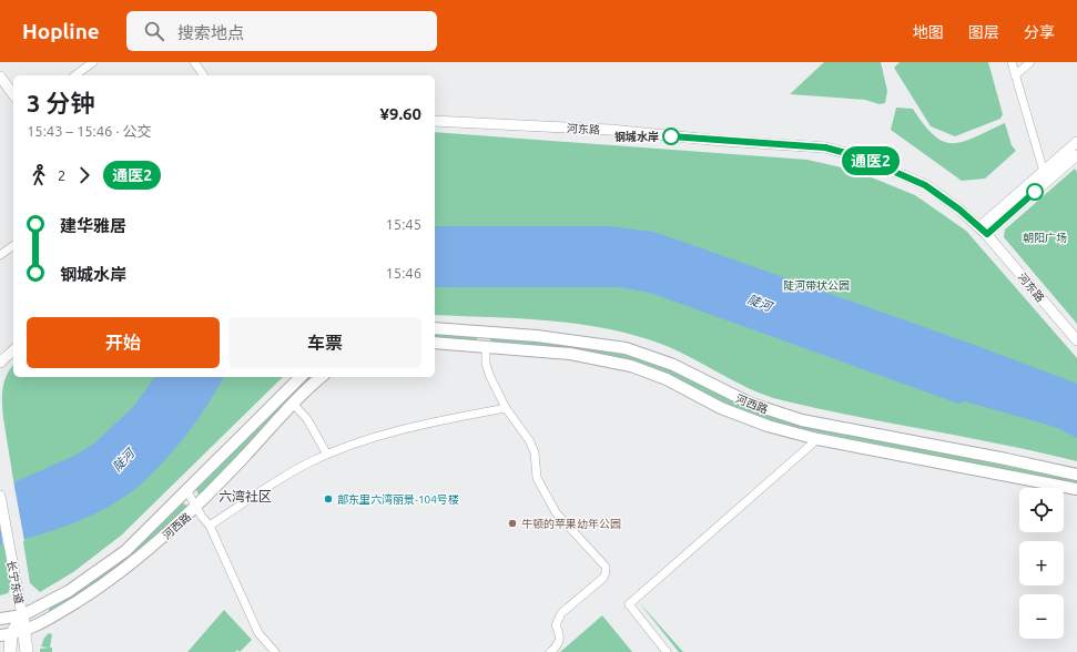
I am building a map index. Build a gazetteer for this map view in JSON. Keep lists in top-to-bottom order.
{
  "streets": {
    "main road": ["河西路", "长宁东道"],
    "street": ["河东路"]
  },
  "crossings": [
    ["河西路", "长宁东道"]
  ],
  "districts": ["六湾社区"],
  "water": ["陡河"],
  "parks": ["朝阳广场", "陡河带状公园"],
  "places": ["钢城水岸", "部东里六湾丽景-104号楼", "牛顿的苹果幼年公园"],
  "lines": ["bus line 通医2"],
  "page": {
    "header": "Hopline",
    "search": "搜索地点",
    "nav": ["地图", "图层", "分享"],
    "on_map": "通医2",
    "heading": ["3 分钟", "15:43 – 15:46 · 公交", "¥9.60"],
    "legs": ["2", "通医2"],
    "list": [
      {
        "name": "建华雅居",
        "value": "15:45"
      },
      {
        "name": "钢城水岸",
        "value": "15:46"
      }
    ],
    "buttons": ["开始", "车票"],
    "map_buttons": ["+", "−"]
  }
}
